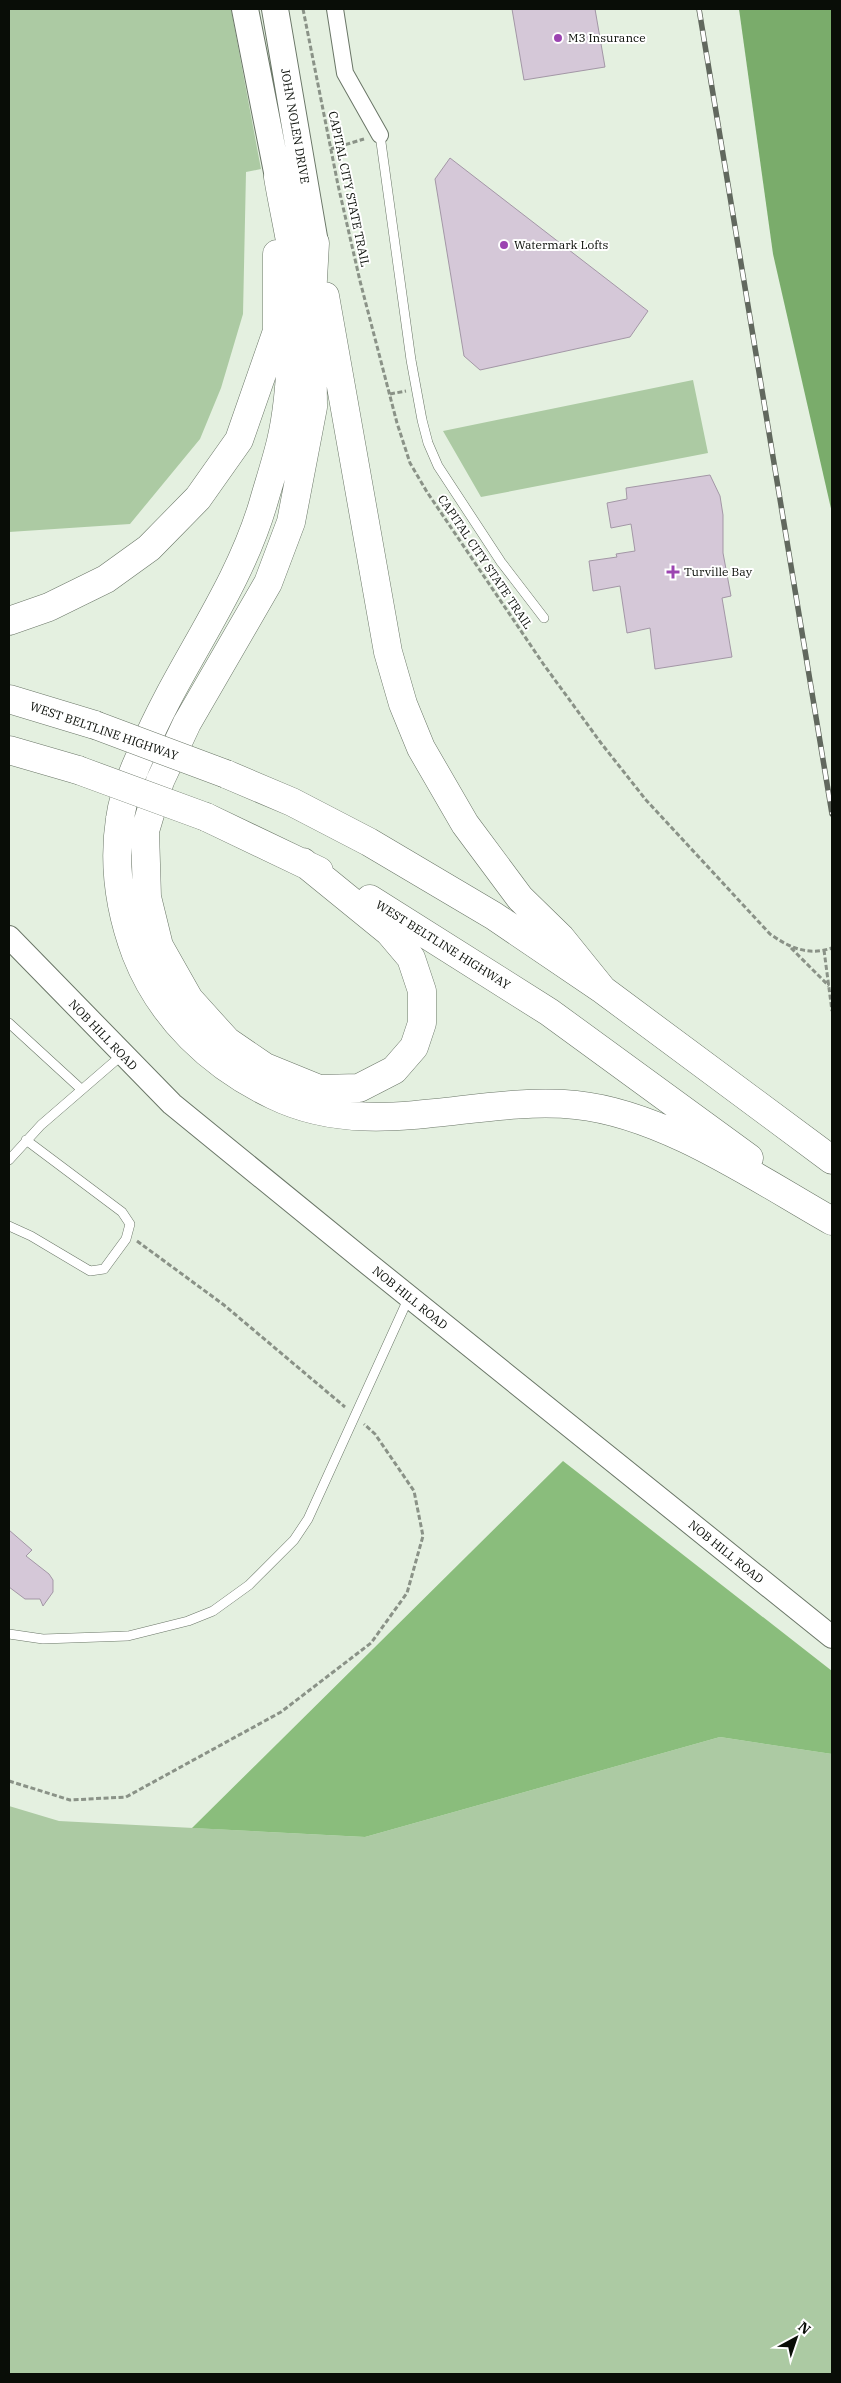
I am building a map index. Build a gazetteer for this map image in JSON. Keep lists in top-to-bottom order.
{
  "streets": {
    "highway": ["WEST BELTLINE HIGHWAY"],
    "main road": ["JOHN NOLEN DRIVE"],
    "street": ["NOB HILL ROAD"],
    "path": ["CAPITAL CITY STATE TRAIL"]
  },
  "places": {
    "other": ["M3 Insurance", "Watermark Lofts"],
    "health": ["Turville Bay"]
  },
  "north": "top right"
}
